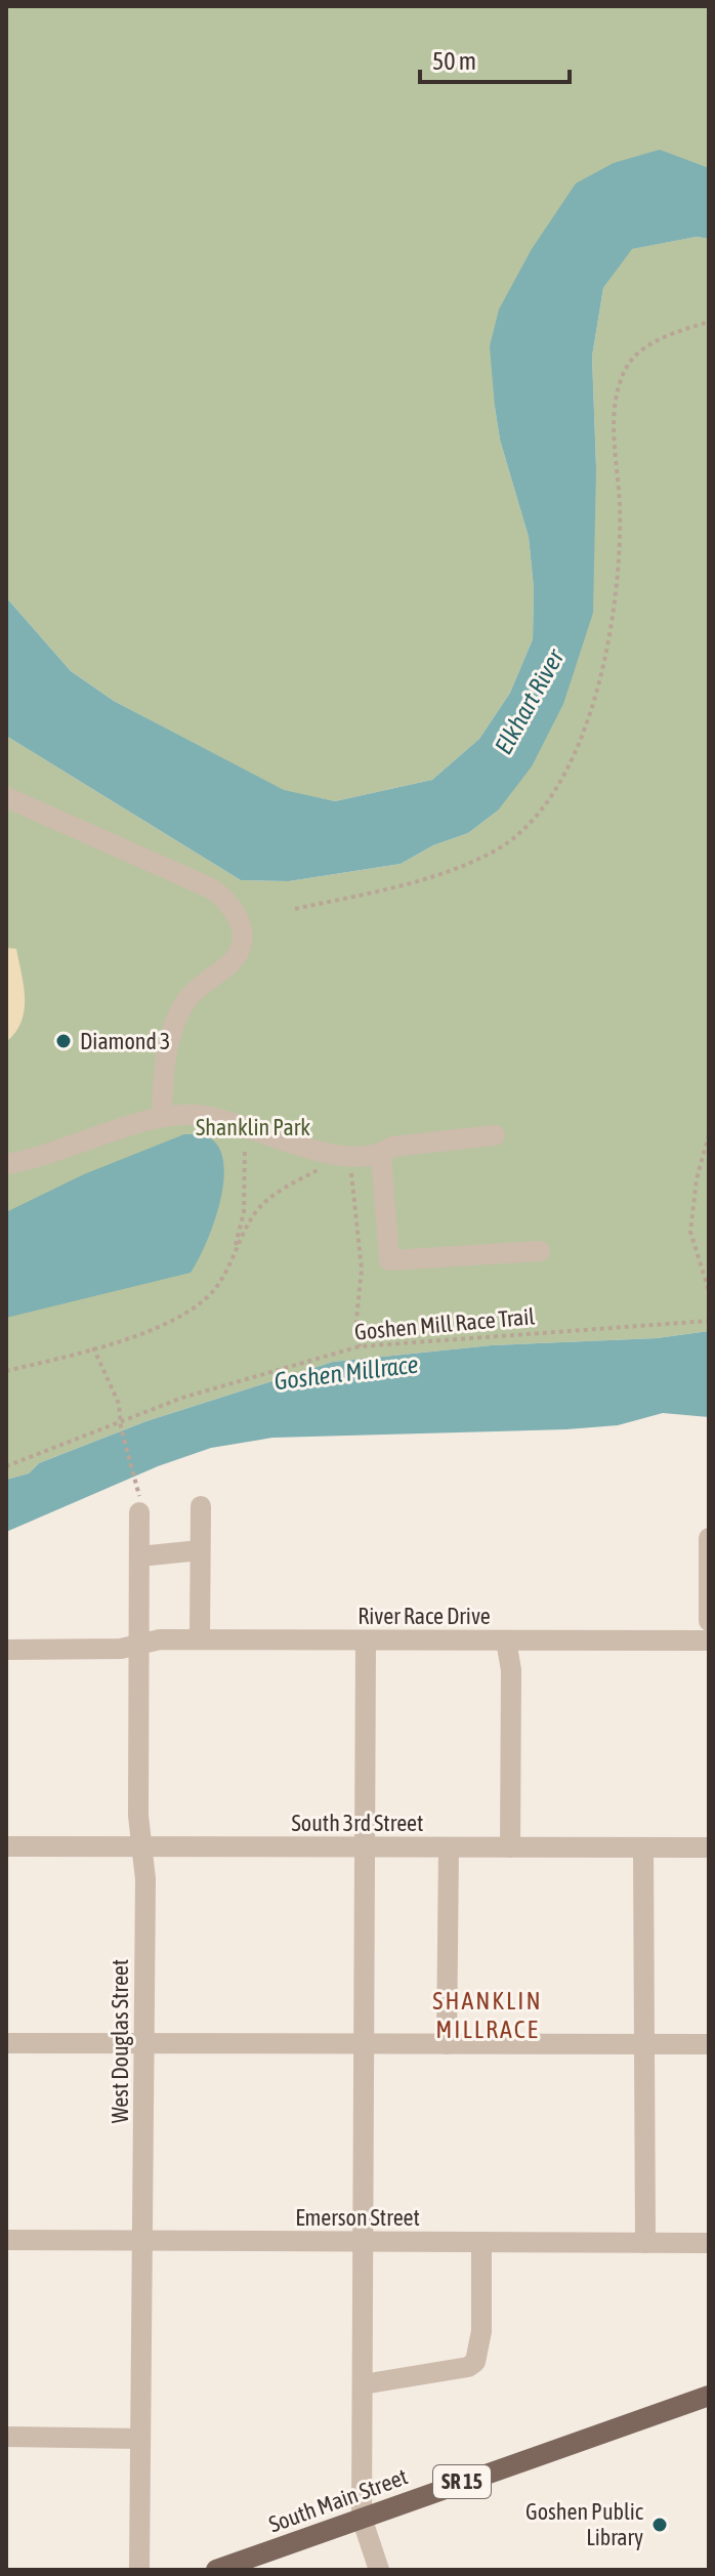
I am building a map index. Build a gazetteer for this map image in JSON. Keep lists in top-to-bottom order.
{
  "streets": {
    "main road": ["SR 15", "South Main Street"],
    "street": [
      "River Race Drive",
      "South 3rd Street",
      "West Douglas Street",
      "Emerson Street"
    ],
    "path": ["Goshen Mill Race Trail"]
  },
  "crossings": [
    ["River Race Drive", "West Douglas Street"],
    ["South 3rd Street", "West Douglas Street"],
    ["West Douglas Street", "Emerson Street"]
  ],
  "districts": ["SHANKLIN MILLRACE"],
  "water": ["Elkhart River", "Goshen Millrace"],
  "parks": ["Shanklin Park"],
  "places": ["Diamond 3", "Goshen Public Library"],
  "scale_bar": "50 m"
}
